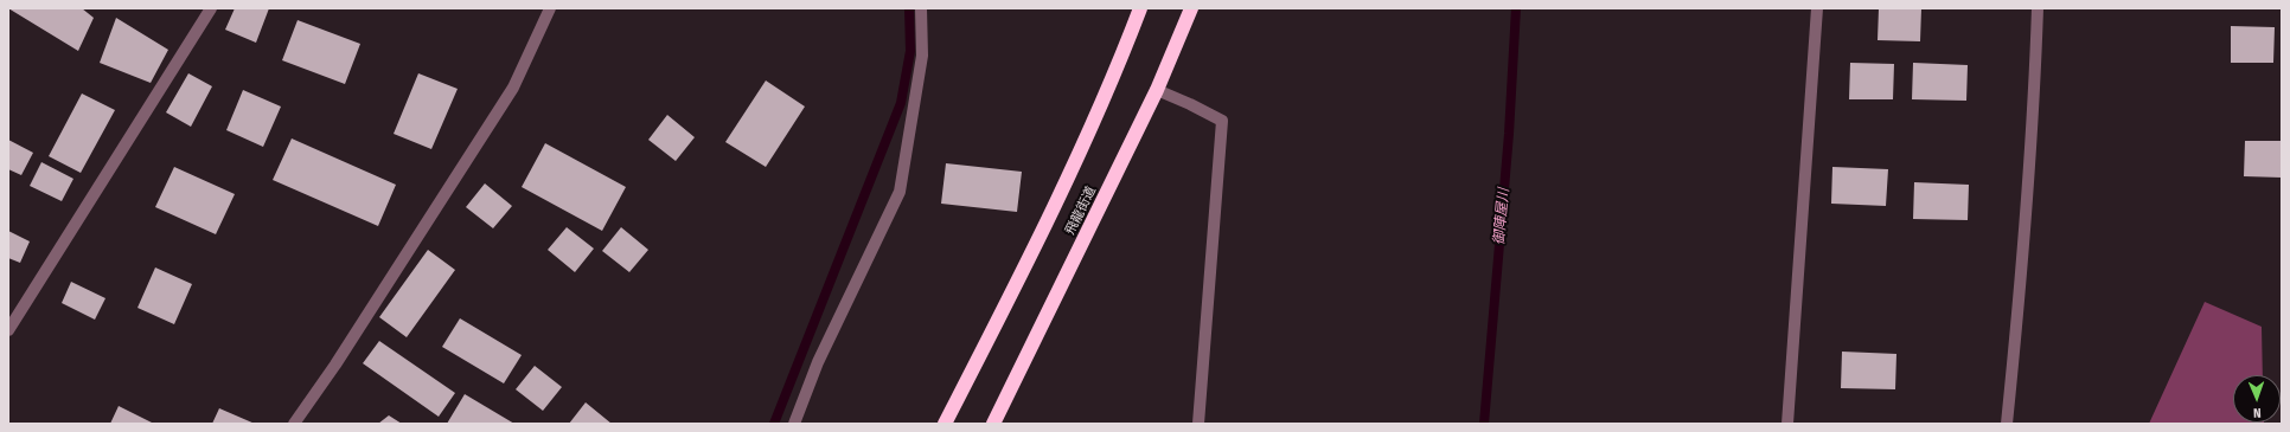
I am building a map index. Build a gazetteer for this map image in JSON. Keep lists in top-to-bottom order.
{
  "streets": {
    "highway": ["飛龍街道"]
  },
  "water": ["御陣屋川"],
  "north": "bottom"
}
